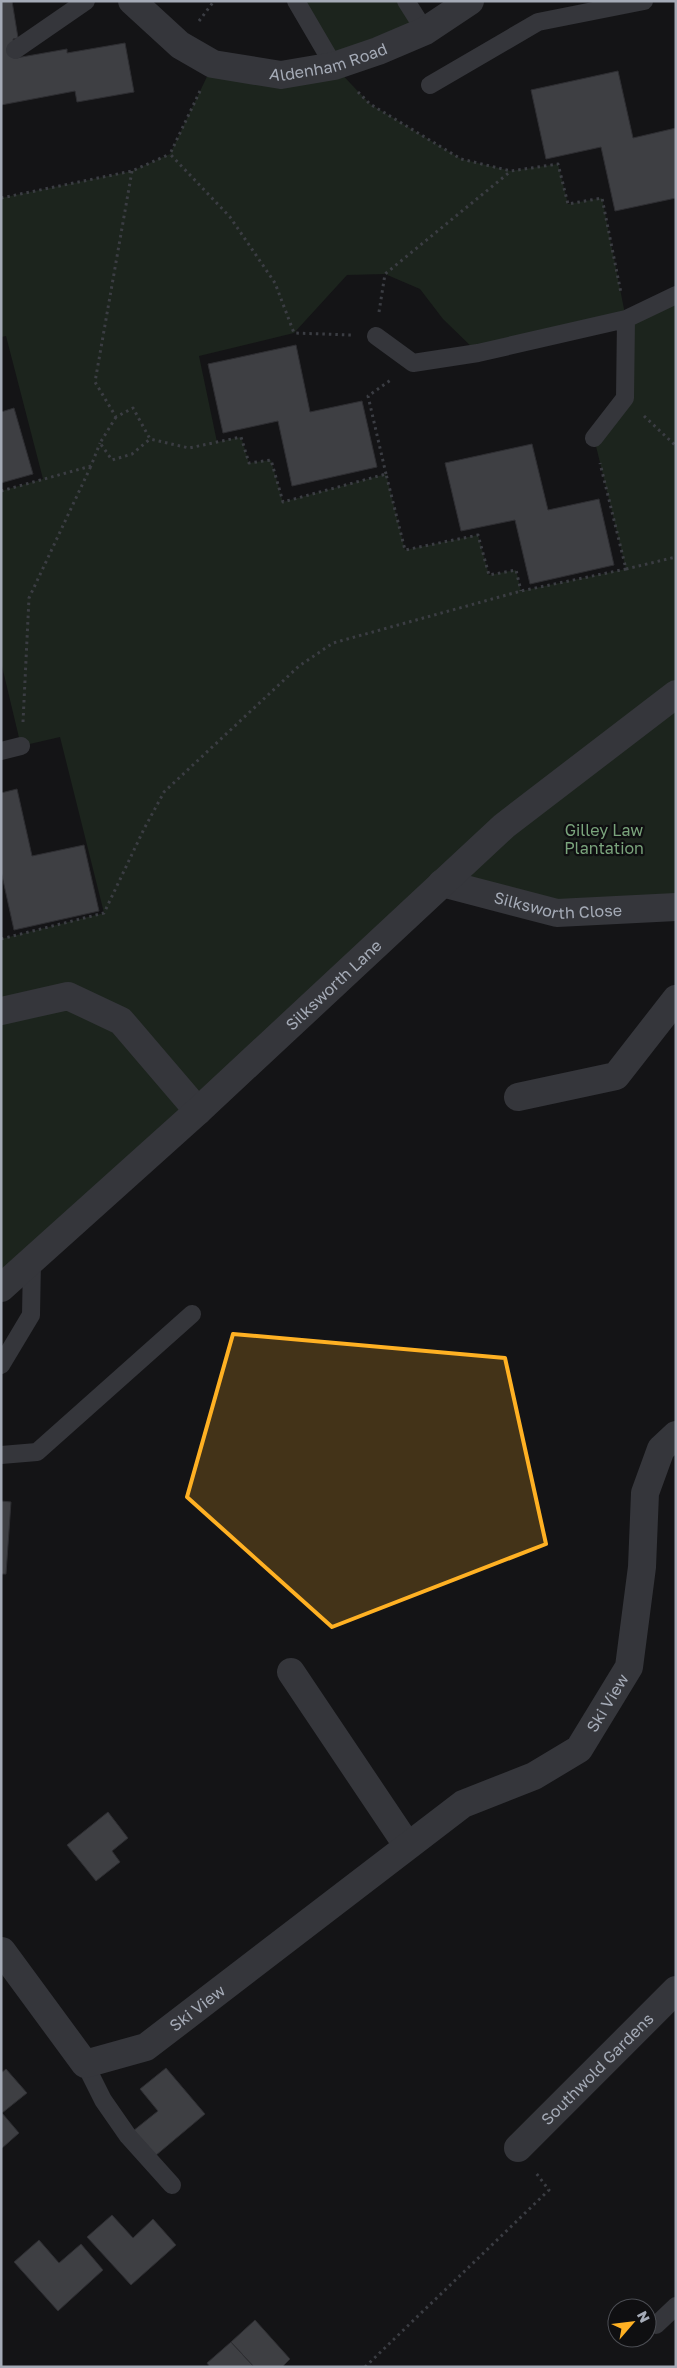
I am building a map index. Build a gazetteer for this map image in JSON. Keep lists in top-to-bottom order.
{
  "streets": {
    "street": [
      "Aldenham Road",
      "Silksworth Close",
      "Silksworth Lane",
      "Ski View",
      "Southwold Gardens"
    ]
  },
  "crossings": [
    ["Silksworth Close", "Silksworth Lane"]
  ],
  "parks": ["Gilley Law Plantation"],
  "north": "top right"
}
